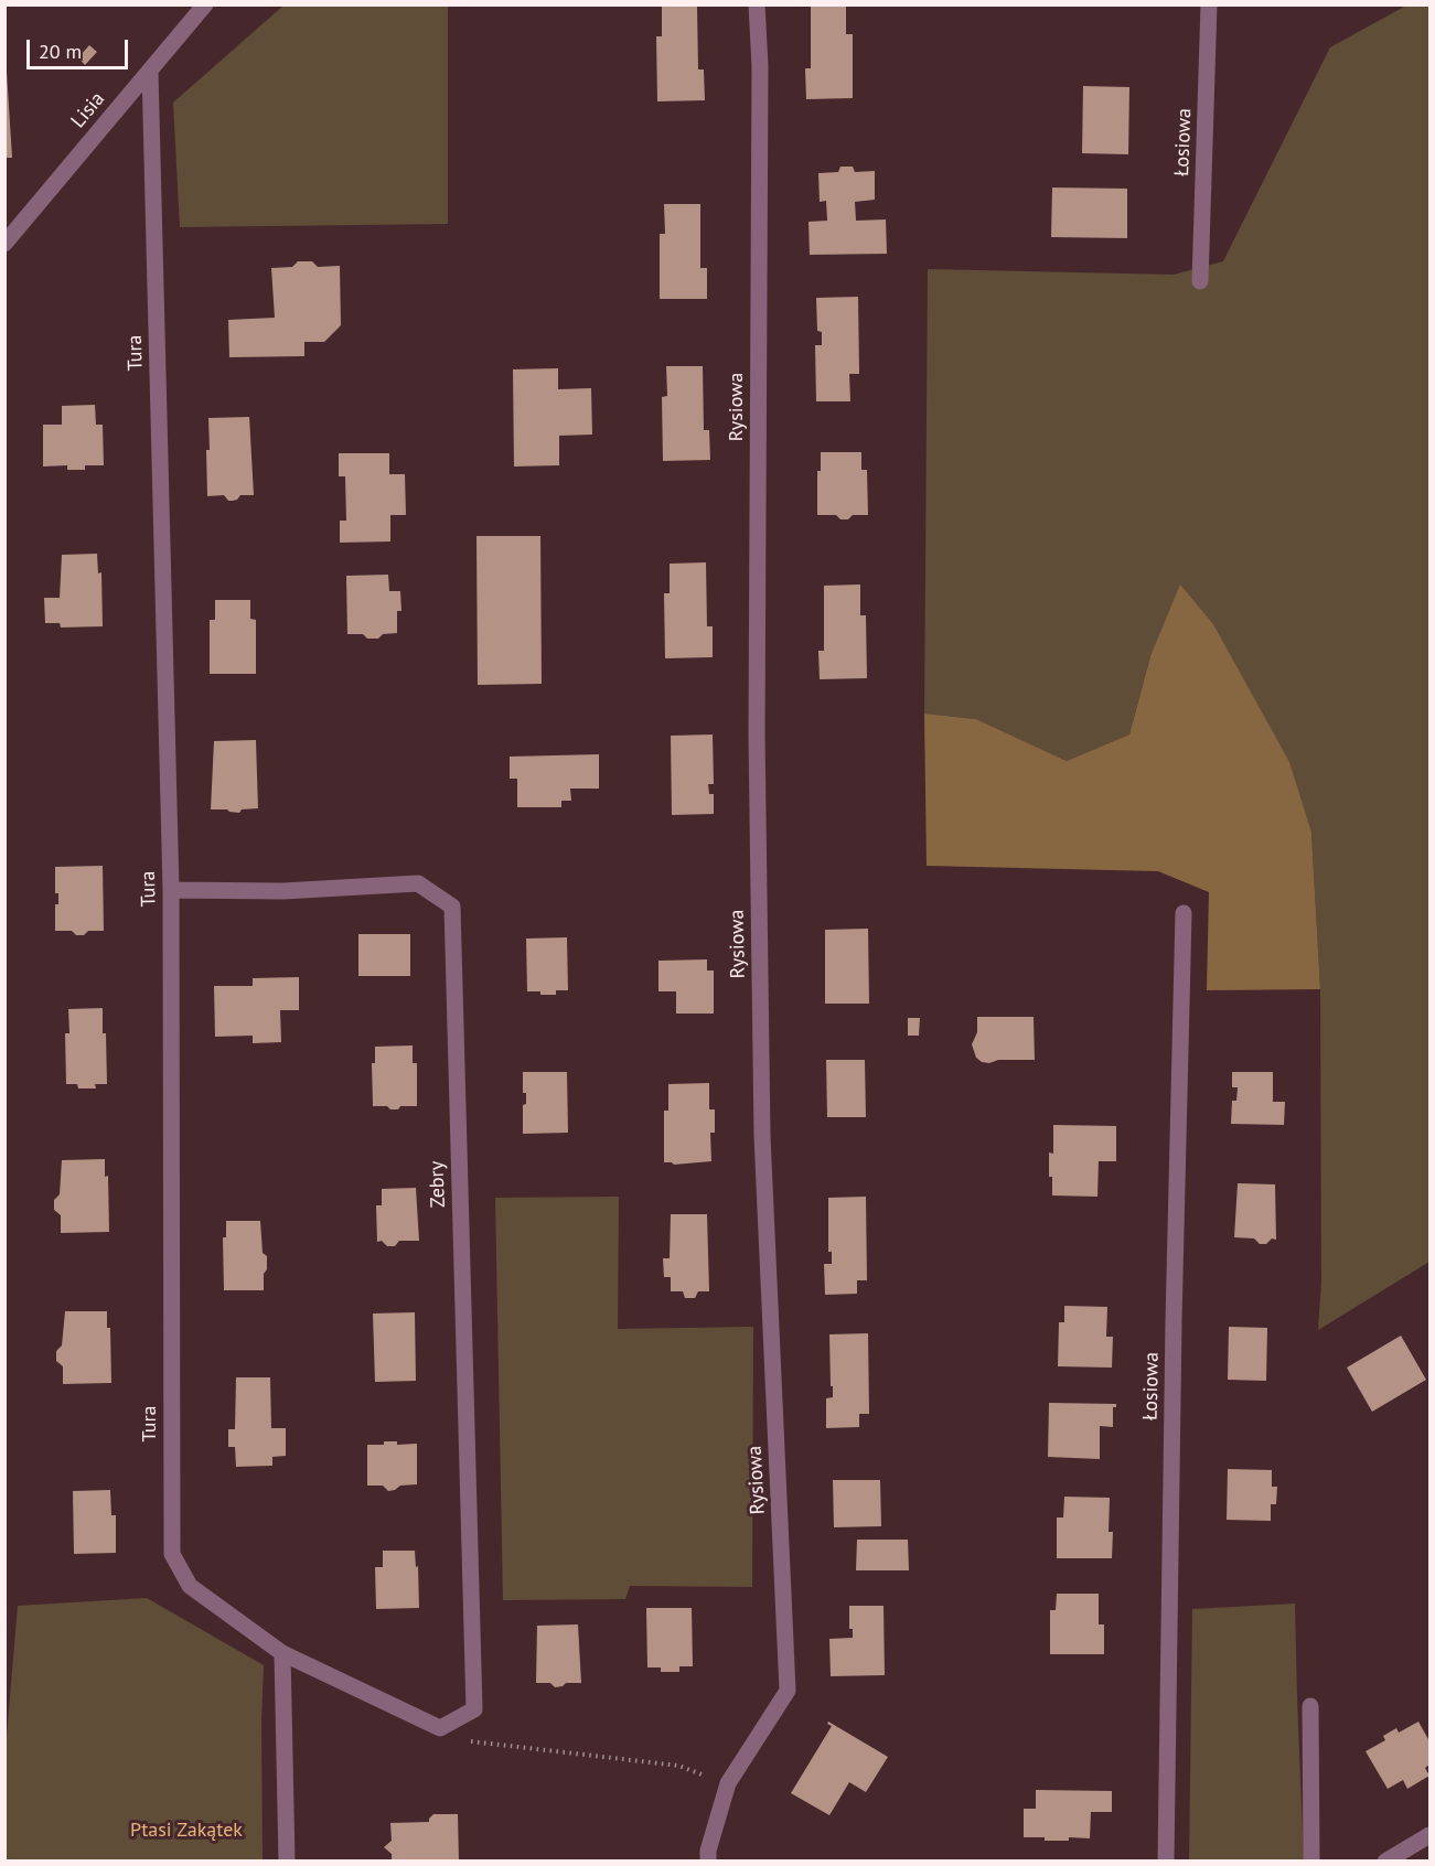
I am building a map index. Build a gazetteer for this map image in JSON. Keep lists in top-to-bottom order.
{
  "streets": {
    "street": [
      "Lisia",
      "Łosiowa",
      "Tura",
      "Rysiowa",
      "Zebry"
    ]
  },
  "crossings": [
    ["Lisia", "Tura"],
    ["Tura", "Zebry"]
  ],
  "parks": ["Ptasi Zakątek"],
  "scale_bar": "20 m"
}
